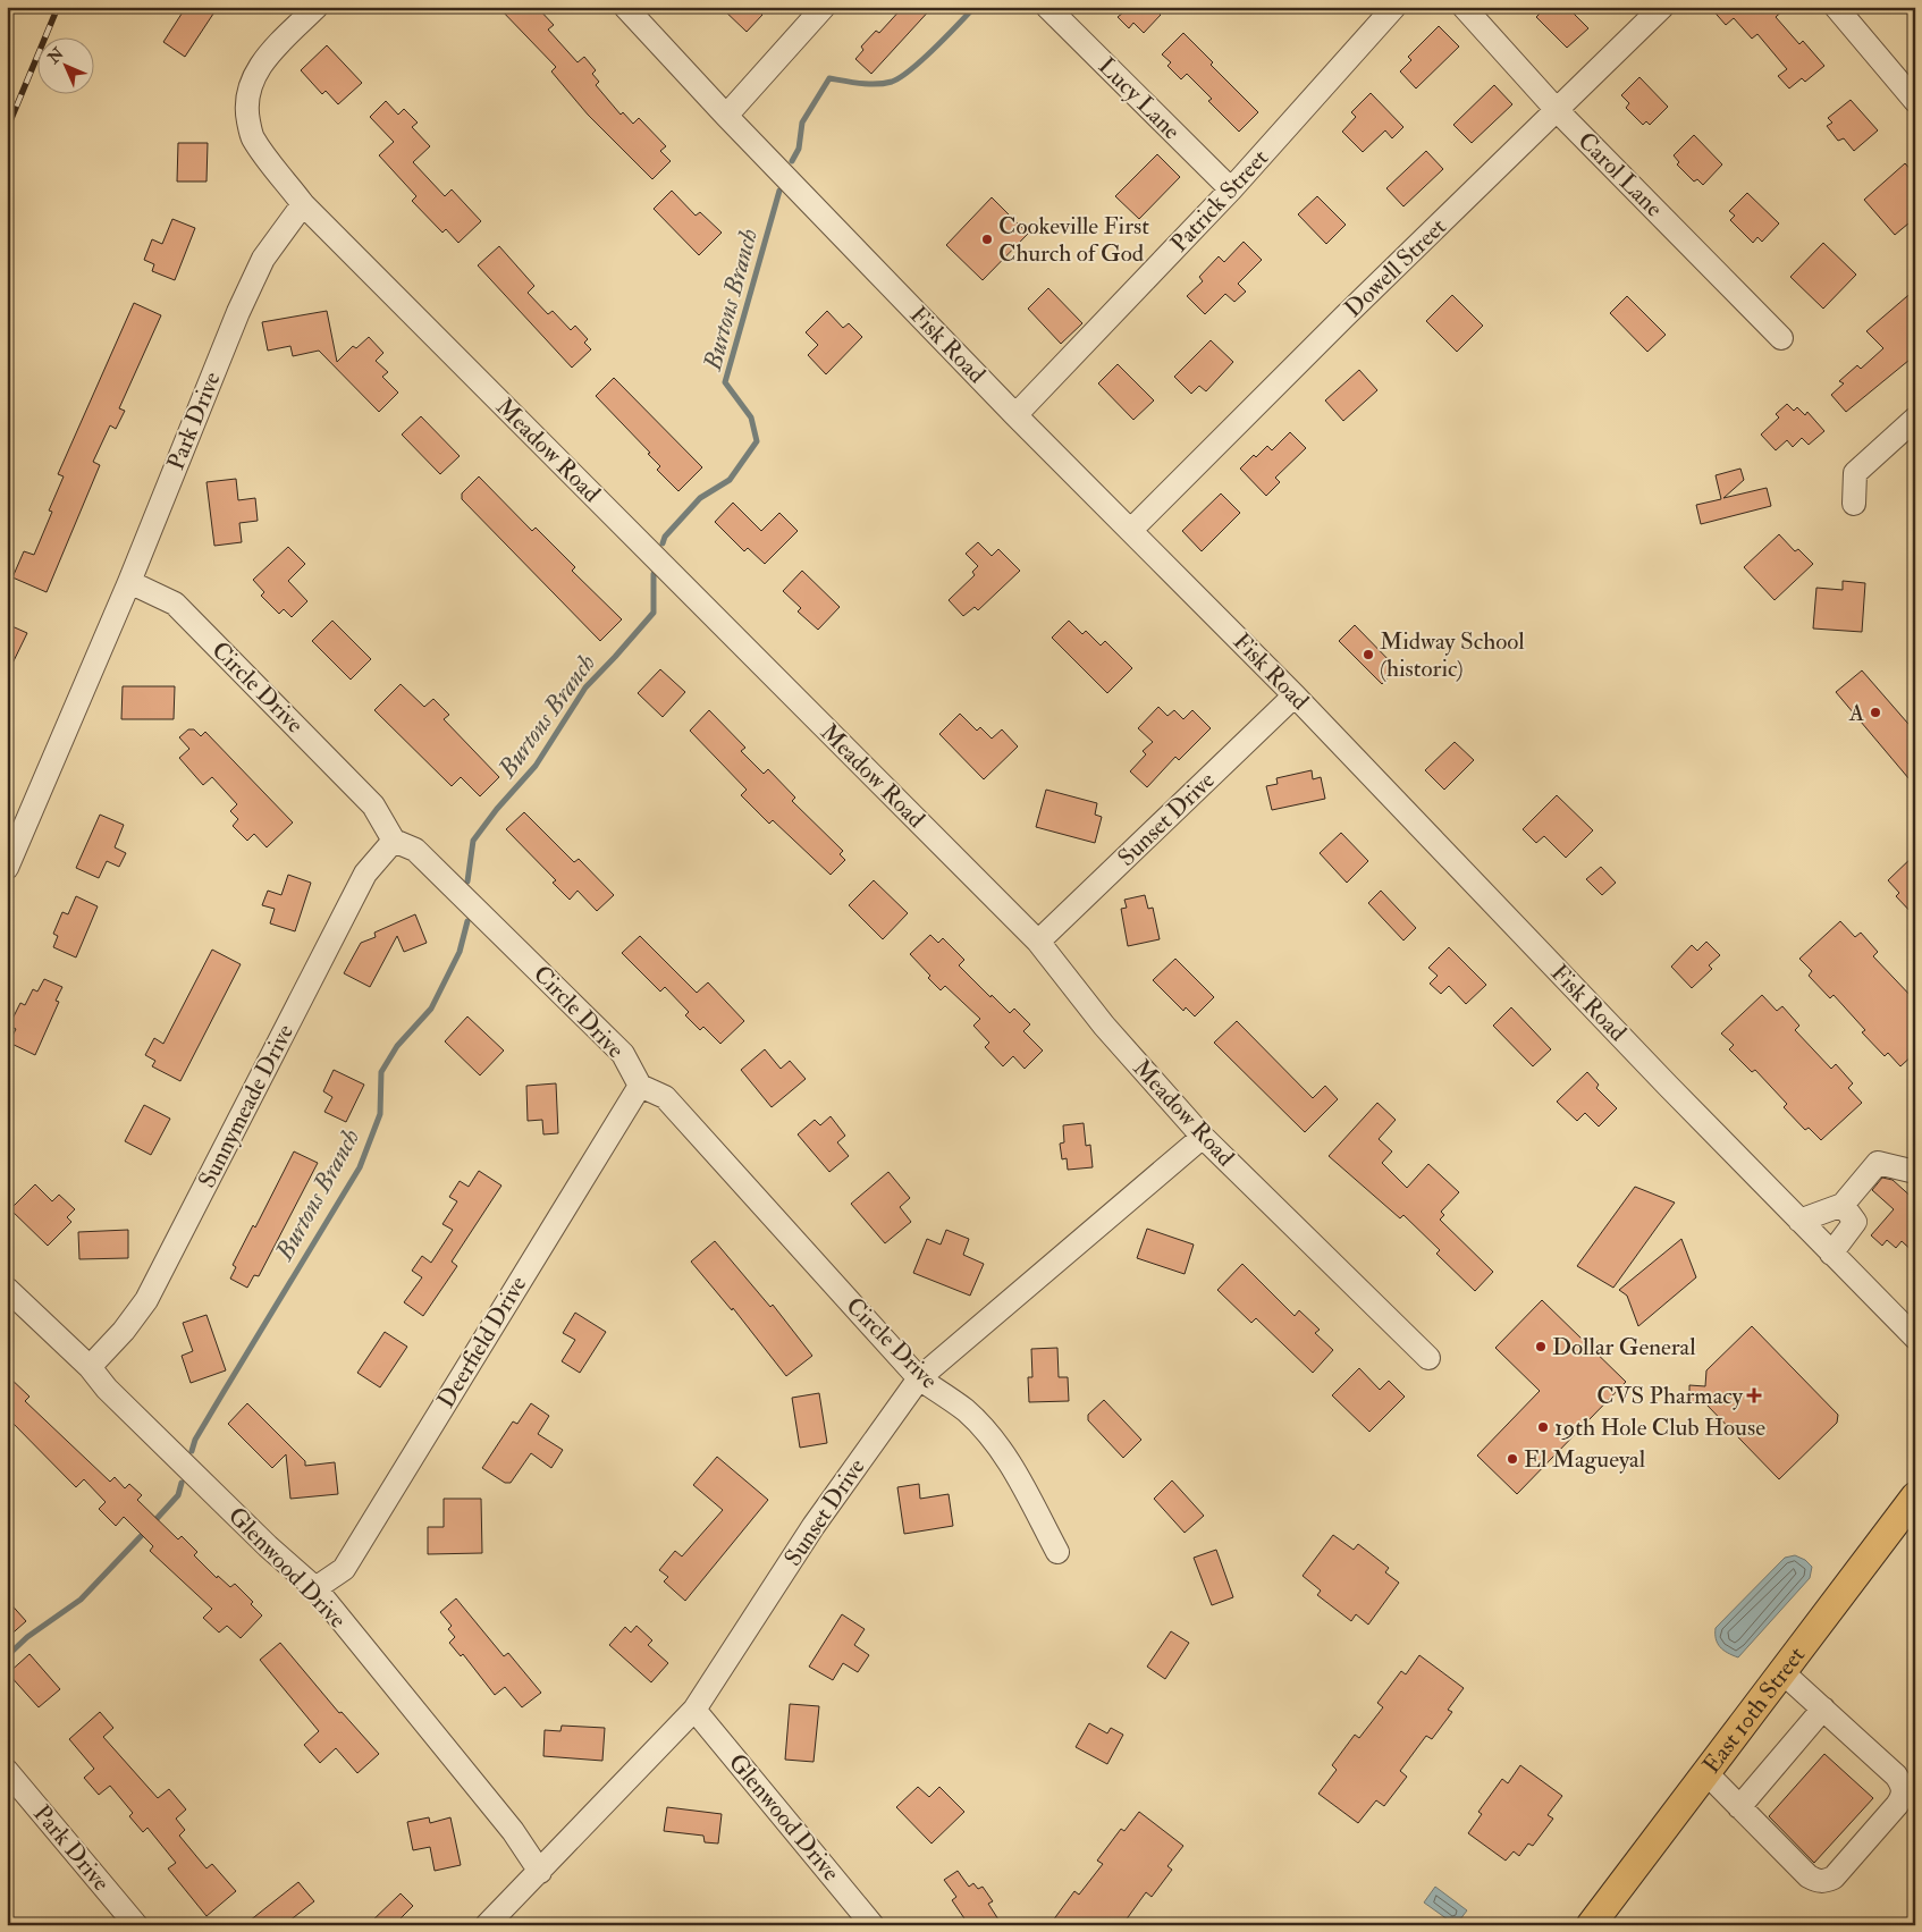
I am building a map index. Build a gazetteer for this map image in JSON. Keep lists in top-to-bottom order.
{
  "streets": {
    "main road": ["East 10th Street"],
    "street": [
      "Lucy Lane",
      "Carol Lane",
      "Patrick Street",
      "Dowell Street",
      "Fisk Road",
      "Park Drive",
      "Meadow Road",
      "Circle Drive",
      "Sunset Drive",
      "Sunnymeade Drive",
      "Deerfield Drive",
      "Glenwood Drive"
    ]
  },
  "crossings": [
    ["Lucy Lane", "Patrick Street"],
    ["Carol Lane", "Dowell Street"],
    ["Patrick Street", "Fisk Road"],
    ["Dowell Street", "Fisk Road"],
    ["Fisk Road", "Sunset Drive"],
    ["Park Drive", "Meadow Road"],
    ["Park Drive", "Circle Drive"],
    ["Meadow Road", "Sunset Drive"],
    ["Circle Drive", "Sunset Drive"],
    ["Circle Drive", "Sunnymeade Drive"],
    ["Circle Drive", "Deerfield Drive"],
    ["Sunset Drive", "Glenwood Drive"],
    ["Sunnymeade Drive", "Glenwood Drive"],
    ["Deerfield Drive", "Glenwood Drive"]
  ],
  "water": ["Burtons Branch"],
  "places": {
    "other": [
      "Cookeville First Church of God",
      "Midway School (historic)",
      "A",
      "Dollar General",
      "19th Hole Club House",
      "El Magueyal"
    ],
    "health": ["CVS Pharmacy"]
  },
  "north": "top left"
}
